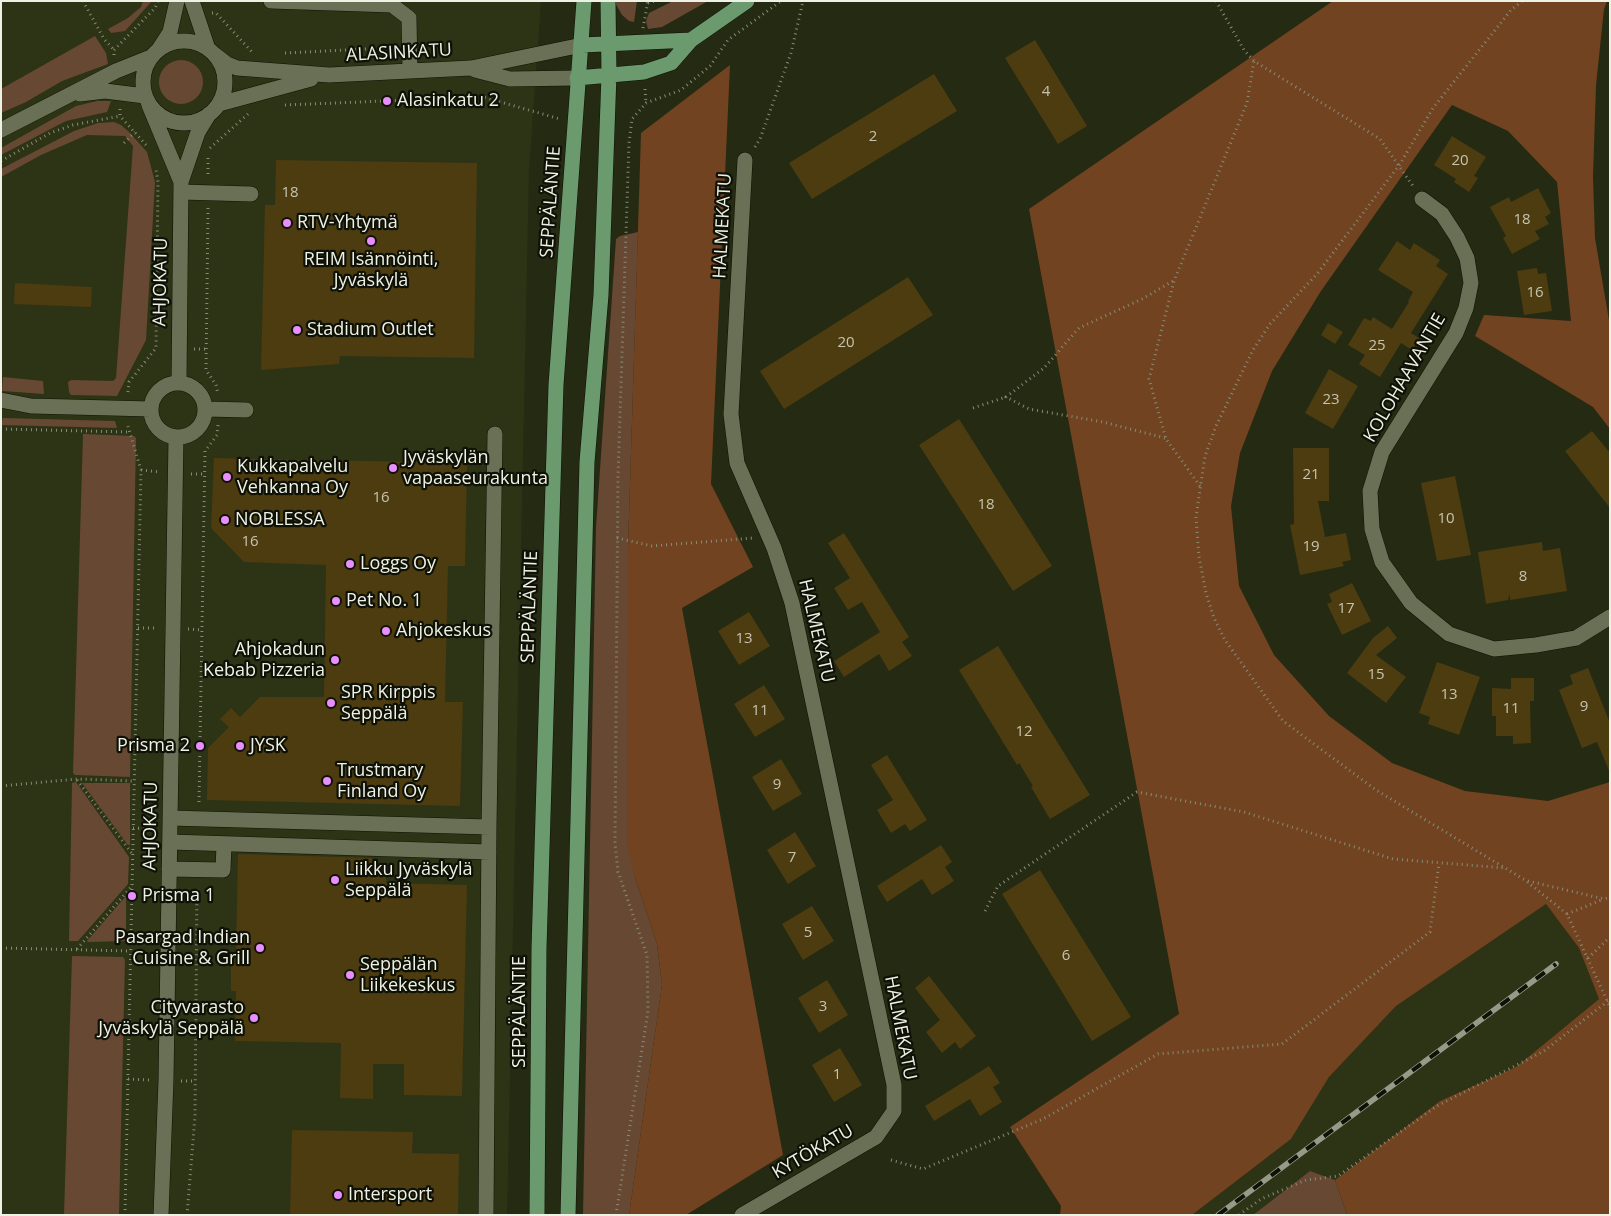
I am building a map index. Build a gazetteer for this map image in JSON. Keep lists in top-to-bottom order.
{
  "streets": {
    "main road": ["SEPPÄLÄNTIE"],
    "street": [
      "ALASINKATU",
      "HALMEKATU",
      "AHJOKATU",
      "KOLOHAAVANTIE",
      "KYTÖKATU"
    ]
  },
  "crossings": [
    ["ALASINKATU", "SEPPÄLÄNTIE"],
    ["ALASINKATU", "AHJOKATU"],
    ["HALMEKATU", "KYTÖKATU"]
  ],
  "places": [
    "Alasinkatu 2",
    "RTV-Yhtymä",
    "REIM Isännöinti, Jyväskylä",
    "Stadium Outlet",
    "Jyväskylän vapaaseurakunta",
    "Kukkapalvelu Vehkanna Oy",
    "NOBLESSA",
    "Loggs Oy",
    "Pet No. 1",
    "Ahjokeskus",
    "Ahjokadun Kebab Pizzeria",
    "SPR Kirppis Seppälä",
    "Prisma 2",
    "JYSK",
    "Trustmary Finland Oy",
    "Liikku Jyväskylä Seppälä",
    "Prisma 1",
    "Pasargad Indian Cuisine & Grill",
    "Seppälän Liikekeskus",
    "Cityvarasto Jyväskylä Seppälä",
    "Intersport"
  ],
  "house_numbers": [
    "4",
    "2",
    "20",
    "18",
    "18",
    "16",
    "20",
    "25",
    "23",
    "21",
    "16",
    "18",
    "10",
    "16",
    "19",
    "8",
    "17",
    "13",
    "15",
    "13",
    "9",
    "11",
    "11",
    "12",
    "9",
    "7",
    "5",
    "6",
    "3",
    "1"
  ]
}
